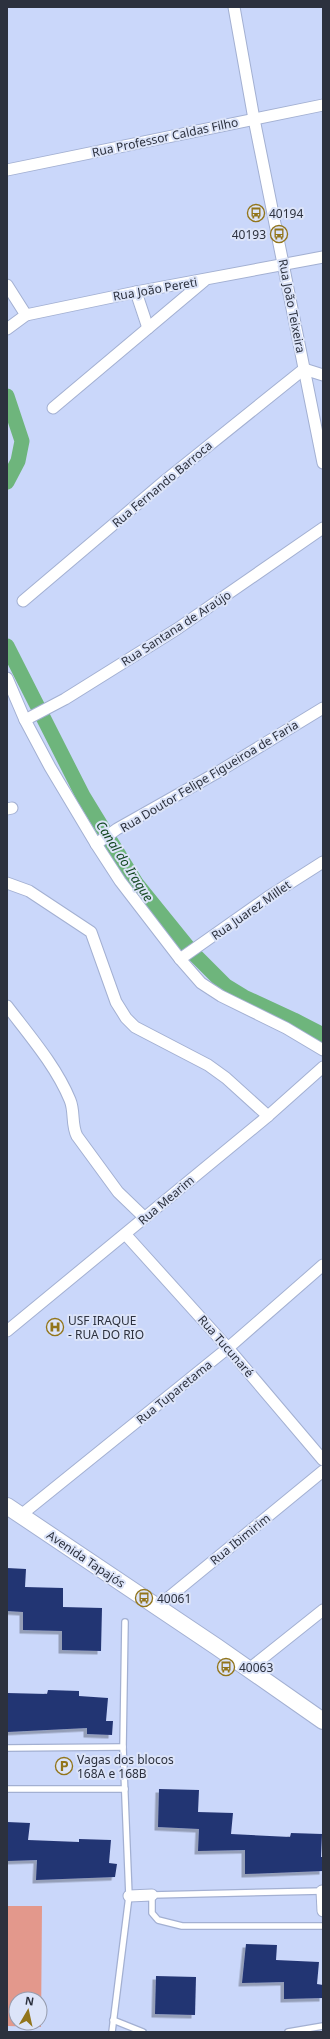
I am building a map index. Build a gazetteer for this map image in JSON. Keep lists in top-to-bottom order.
{
  "streets": {
    "main road": ["Avenida Tapajós"],
    "street": [
      "Rua Professor Caldas Filho",
      "Rua João Pereti",
      "Rua João Teixeira",
      "Rua Fernando Barroca",
      "Rua Santana de Araújo",
      "Rua Doutor Felipe Figueiroa de Faria",
      "Rua Juarez Millet",
      "Rua Mearim",
      "Rua Tucunaré",
      "Rua Tuparetama",
      "Rua Ibimirim"
    ]
  },
  "crossings": [
    ["Rua Professor Caldas Filho", "Rua João Teixeira"],
    ["Rua João Pereti", "Rua João Teixeira"],
    ["Rua João Teixeira", "Rua Fernando Barroca"],
    ["Rua Mearim", "Rua Tucunaré"],
    ["Rua Tucunaré", "Rua Tuparetama"],
    ["Rua Tuparetama", "Avenida Tapajós"],
    ["Rua Ibimirim", "Avenida Tapajós"]
  ],
  "water": ["Canal do Iraque"],
  "places": {
    "bus stop": [
      "40194",
      "40193",
      "40061",
      "40063"
    ],
    "hospital": ["USF IRAQUE - RUA DO RIO"],
    "parking": ["Vagas dos blocos 168A e 168B"]
  },
  "north": "top"
}
